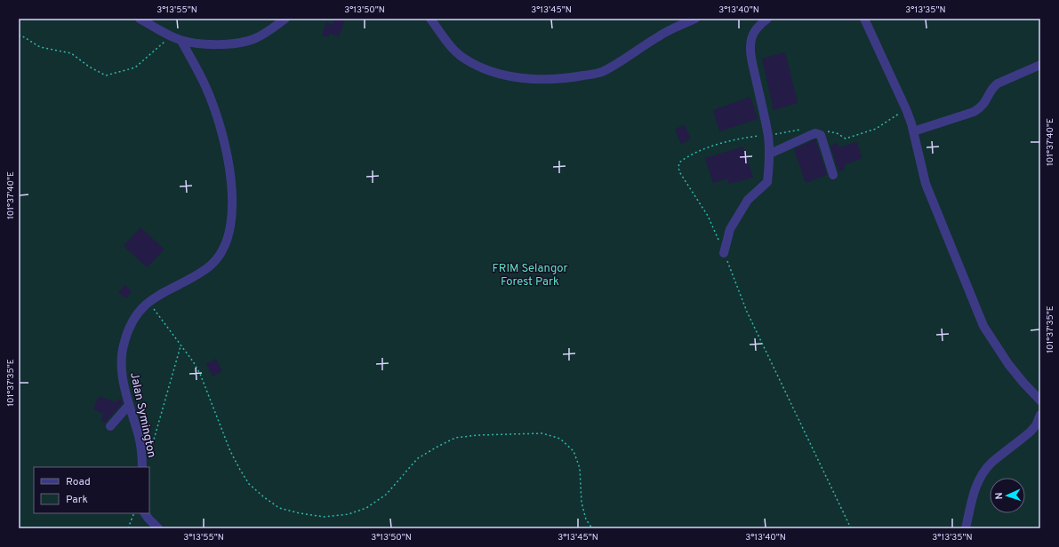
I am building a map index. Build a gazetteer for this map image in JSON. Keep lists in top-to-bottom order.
{
  "streets": {
    "street": ["Jalan Symington"]
  },
  "parks": ["FRIM Selangor Forest Park"],
  "legend": ["Road", "Park"],
  "north": "left",
  "coordinates": [
    "3°13'55\"N",
    "3°13'50\"N",
    "3°13'45\"N",
    "3°13'40\"N",
    "3°13'35\"N",
    "101°37'40\"E",
    "101°37'35\"E"
  ]
}
